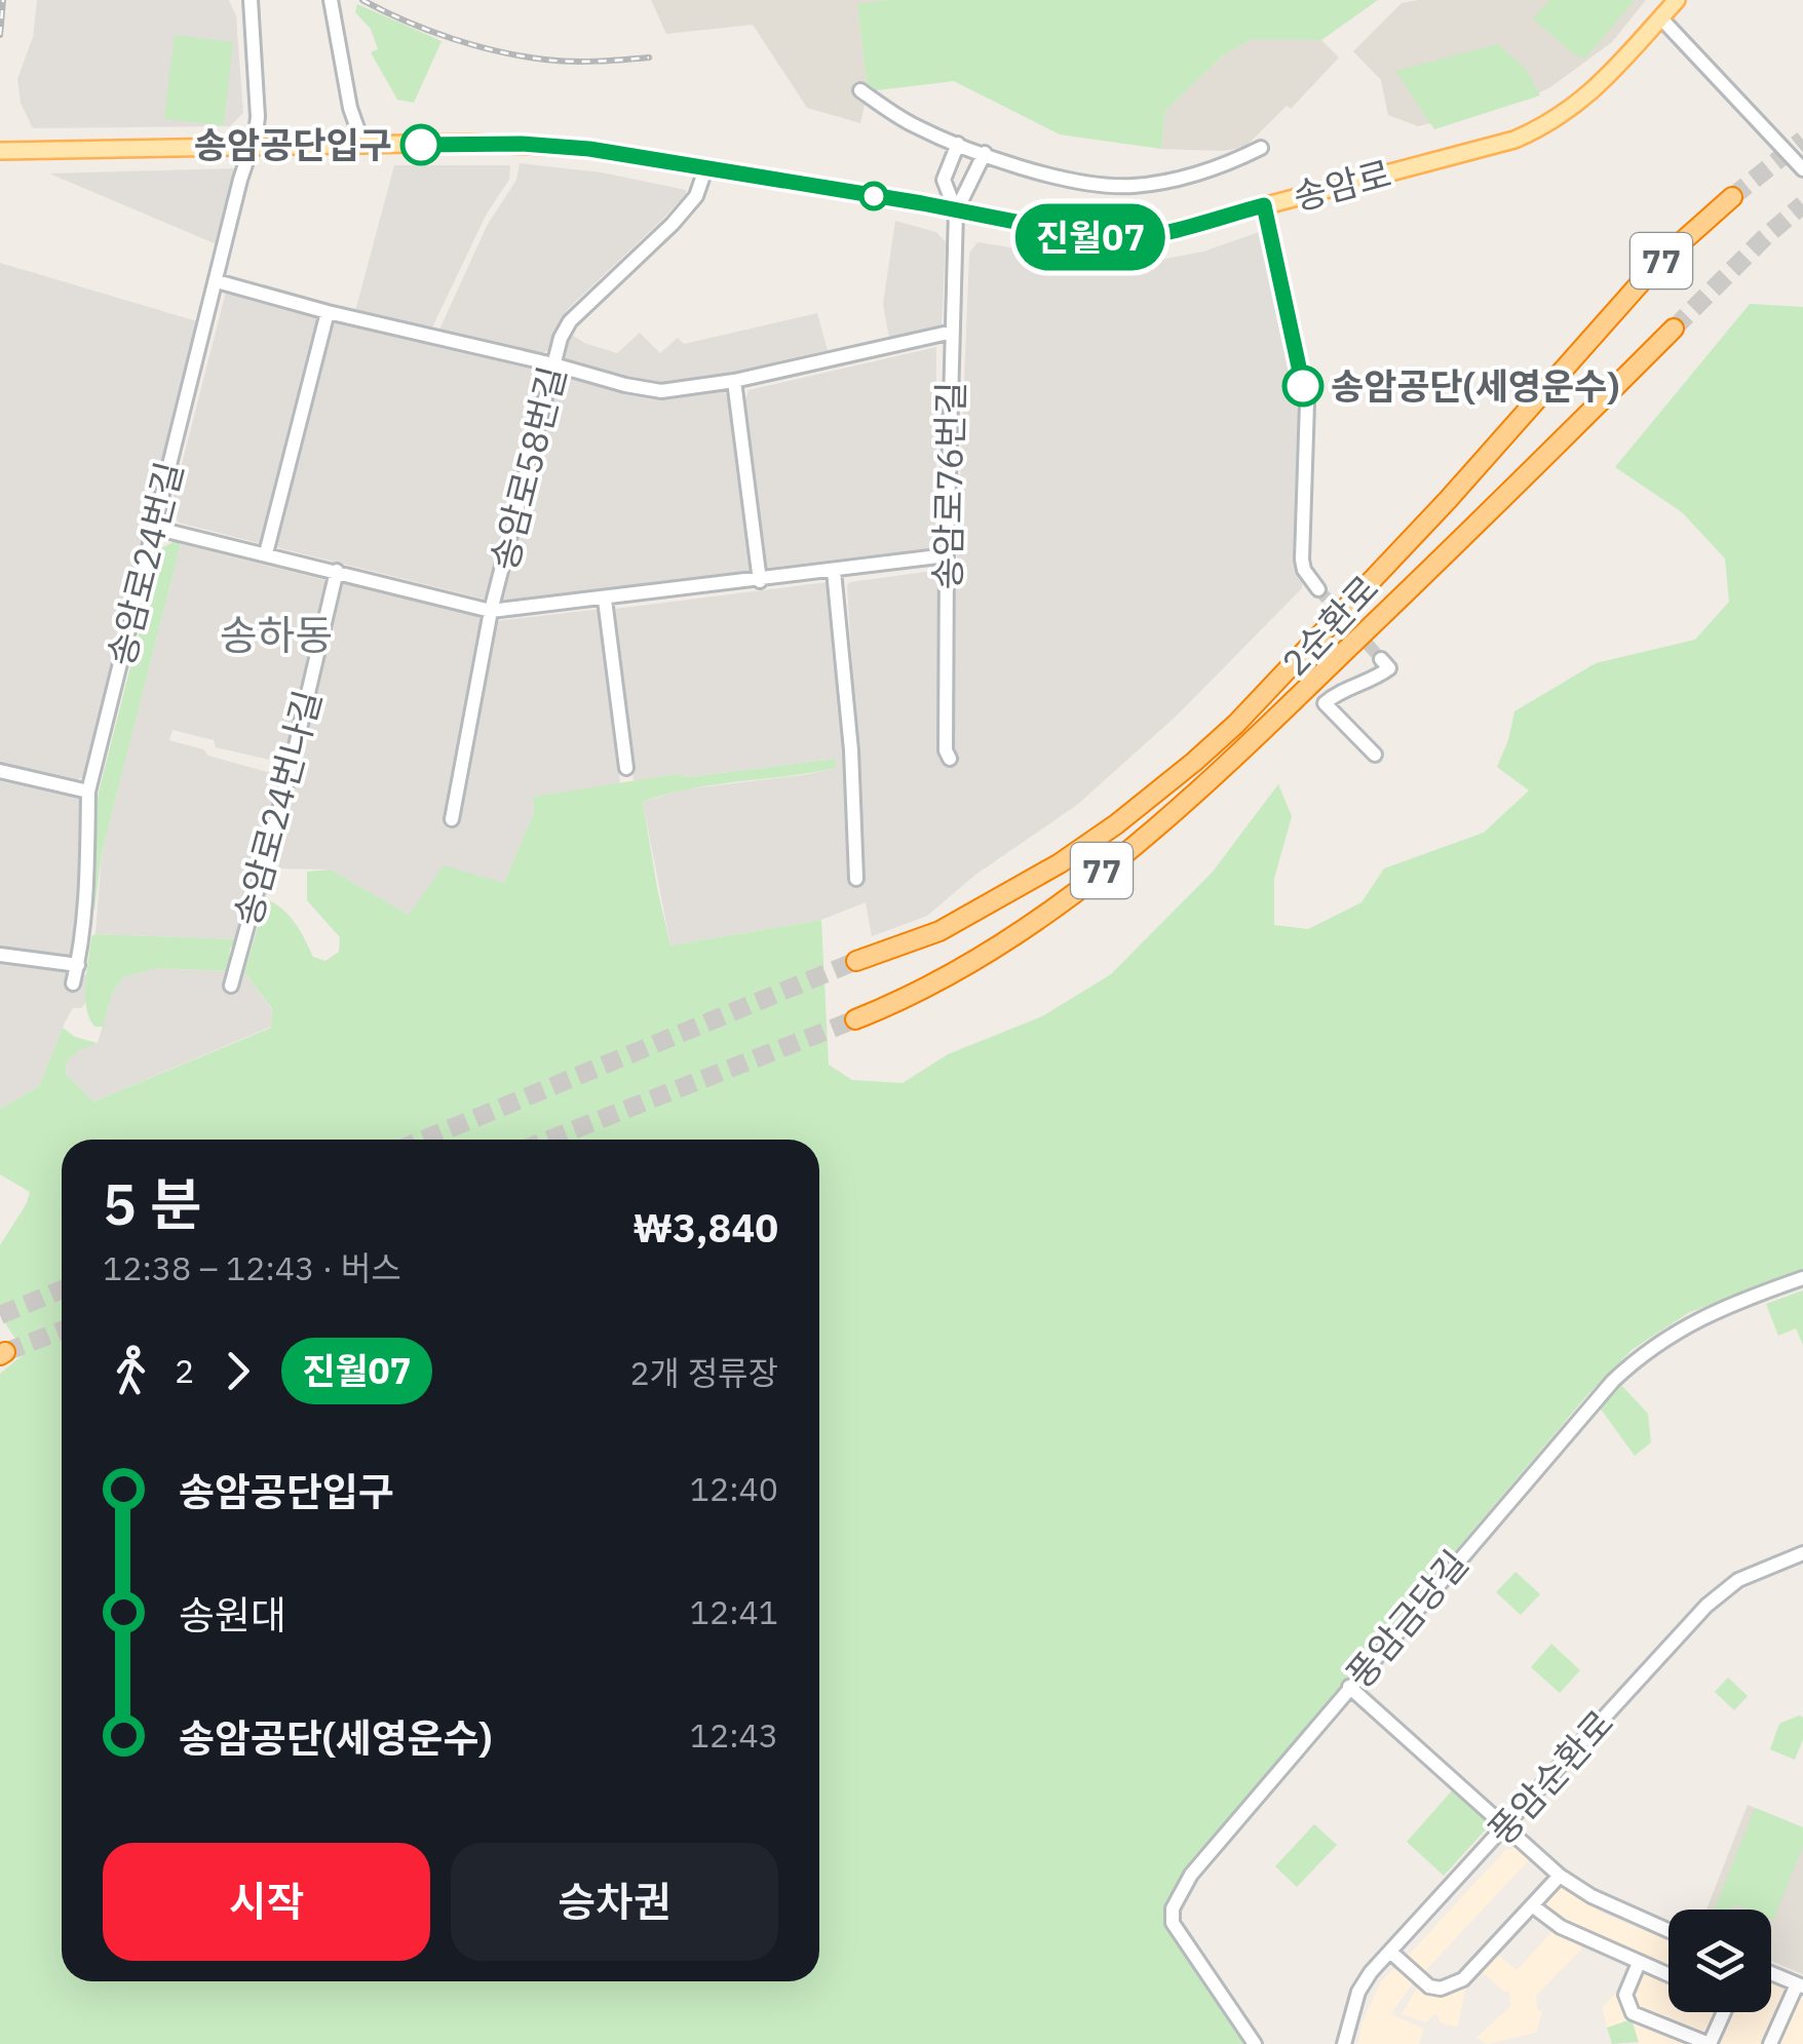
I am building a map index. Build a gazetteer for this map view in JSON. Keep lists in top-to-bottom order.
{
  "streets": {
    "highway": ["77", "2순환로"],
    "main road": ["송암로"],
    "street": [
      "송암로58번길",
      "송암로76번길",
      "송암로24번길",
      "송암로24번나길",
      "풍암금당길",
      "풍암순환로"
    ]
  },
  "crossings": [
    ["송암로", "송암로58번길"],
    ["송암로", "송암로76번길"],
    ["송암로", "송암로24번길"]
  ],
  "districts": ["송하동"],
  "places": ["송암공단입구", "송암공단(세영운수)"],
  "lines": ["bus line 진월07"],
  "page": {
    "on_map": "진월07",
    "heading": ["5 분", "12:38 – 12:43 · 버스", "₩3,840"],
    "legs": ["2", "진월07", "2개 정류장"],
    "list": [
      {
        "name": "송암공단입구",
        "value": "12:40"
      },
      {
        "name": "송원대",
        "value": "12:41"
      },
      {
        "name": "송암공단(세영운수)",
        "value": "12:43"
      }
    ],
    "buttons": ["시작", "승차권"]
  }
}
